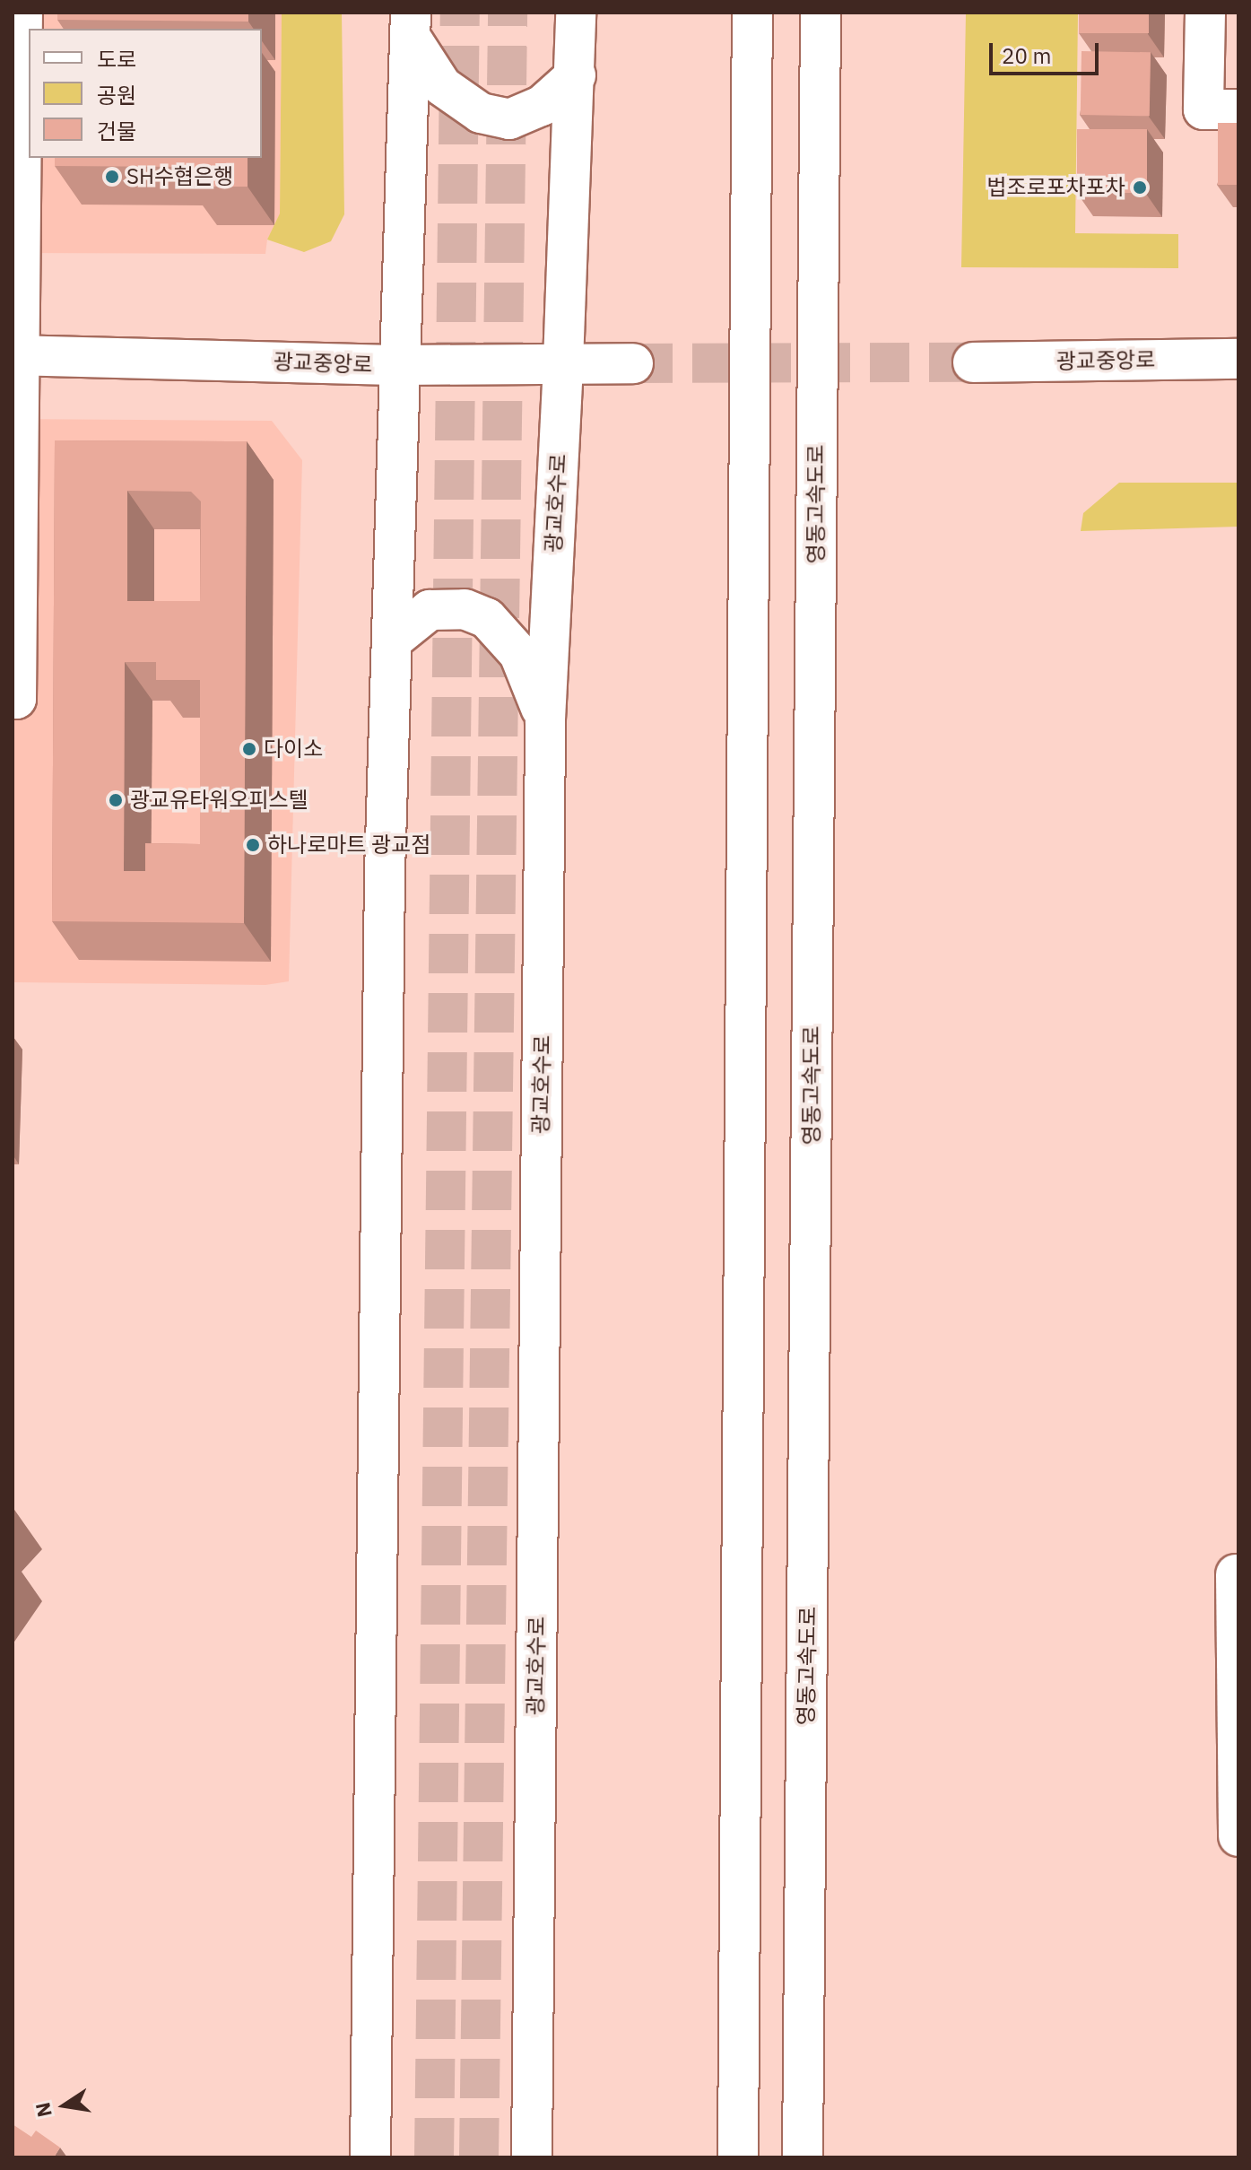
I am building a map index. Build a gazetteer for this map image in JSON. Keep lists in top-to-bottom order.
{
  "streets": {
    "main road": ["광교중앙로", "광교호수로", "영동고속도로"]
  },
  "crossings": [
    ["광교중앙로", "광교호수로"]
  ],
  "places": [
    "SH수협은행",
    "법조로포차포차",
    "다이소",
    "광교유타워오피스텔",
    "하나로마트 광교점"
  ],
  "legend": ["도로", "공원", "건물"],
  "scale_bar": "20 m",
  "north": "left"
}
